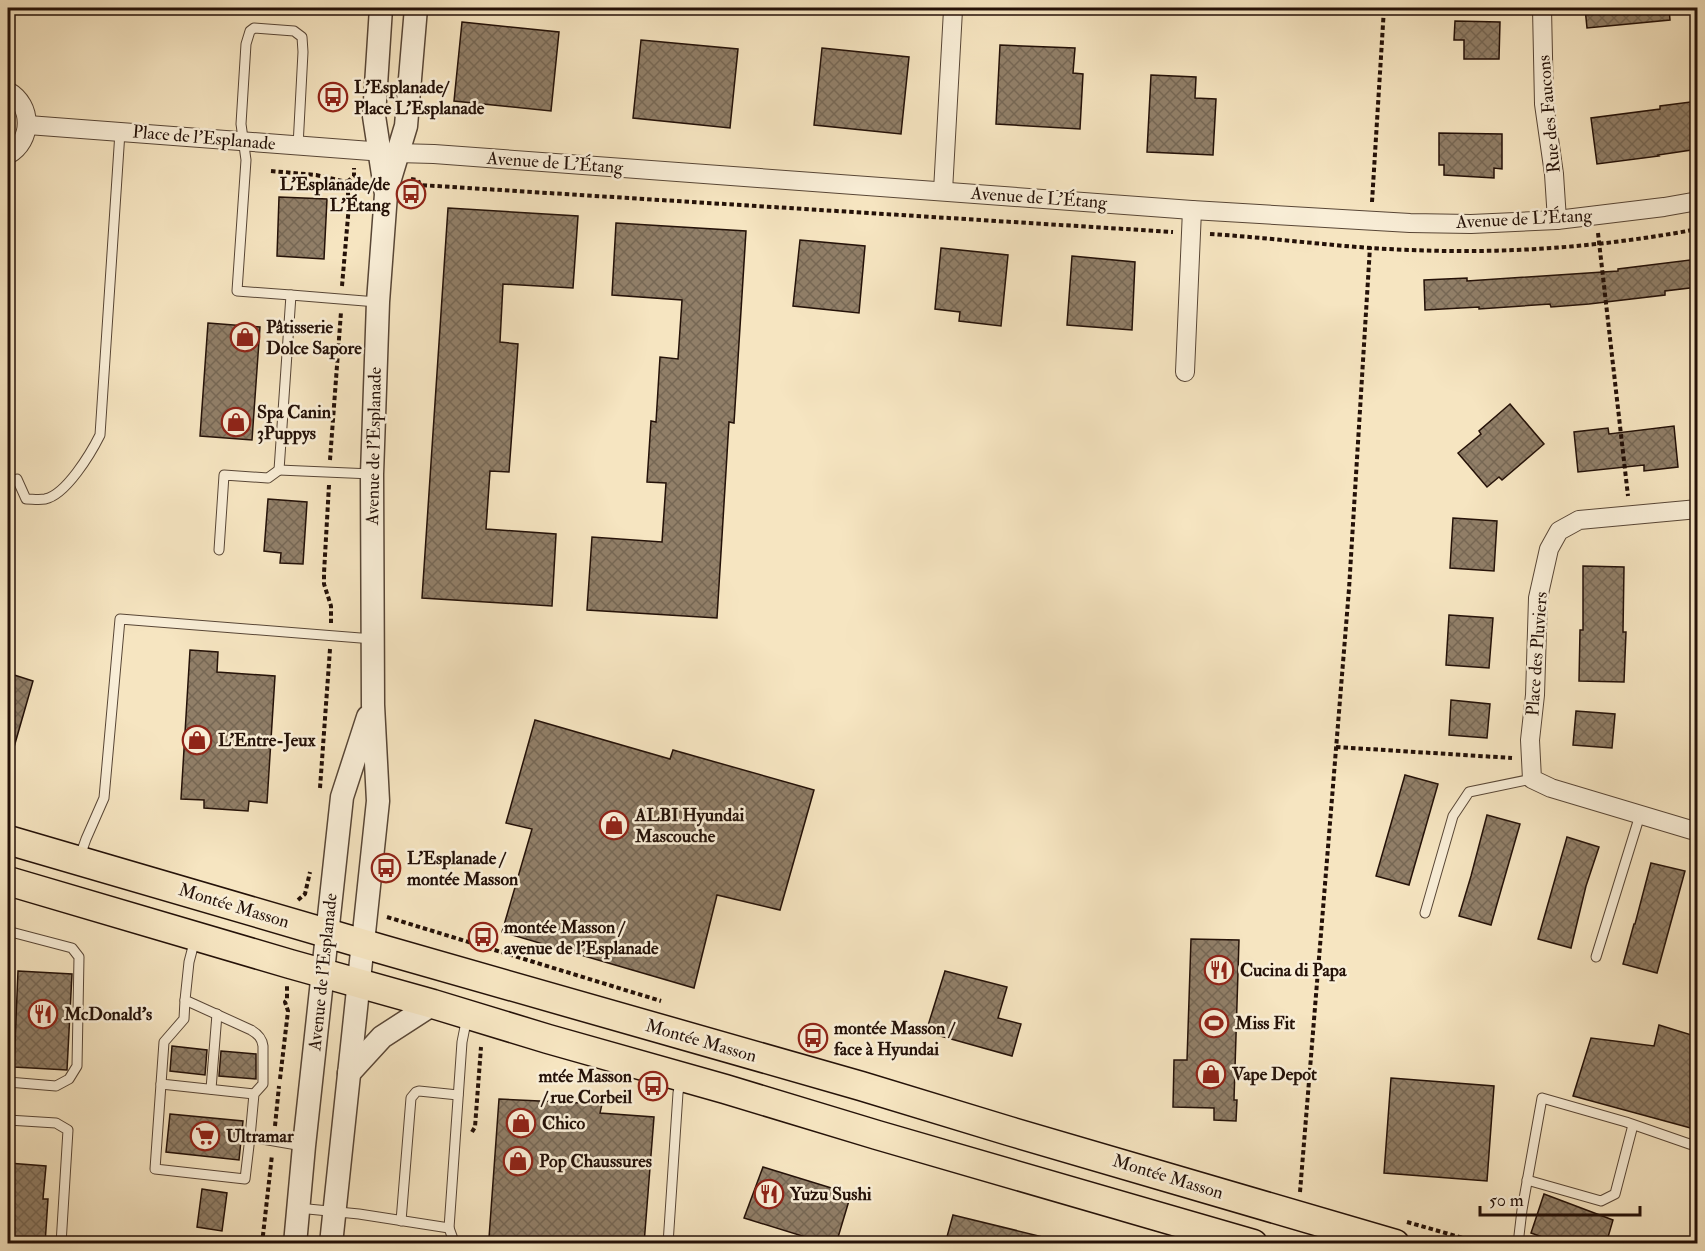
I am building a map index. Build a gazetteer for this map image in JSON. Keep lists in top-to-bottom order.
{
  "streets": {
    "main road": ["Montée Masson"],
    "street": [
      "Rue des Faucons",
      "Place de l'Esplanade",
      "Avenue de L'Étang",
      "Avenue de l'Esplanade",
      "Place des Pluviers"
    ]
  },
  "crossings": [
    ["Rue des Faucons", "Avenue de L'Étang"],
    ["Place de l'Esplanade", "Avenue de L'Étang"],
    ["Place de l'Esplanade", "Avenue de l'Esplanade"],
    ["Avenue de L'Étang", "Avenue de l'Esplanade"],
    ["Avenue de l'Esplanade", "Montée Masson"]
  ],
  "places": {
    "bus stop": [
      "L'Esplanade/ Place L'Esplanade",
      "L'Esplanade/de L'Étang",
      "L'Esplanade / montée Masson",
      "montée Masson / avenue de l'Esplanade",
      "montée Masson / face à Hyundai",
      "mtée Masson / rue Corbeil"
    ],
    "shop": [
      "Pâtisserie Dolce Sapore",
      "Spa Canin 3Puppys",
      "L'Entre-Jeux",
      "ALBI Hyundai Mascouche",
      "Vape Depot",
      "Chico",
      "Pop Chaussures"
    ],
    "restaurant": ["Cucina di Papa", "McDonald's", "Yuzu Sushi"],
    "sports": ["Miss Fit"],
    "supermarket": ["Ultramar"]
  },
  "scale_bar": "50 m"
}
